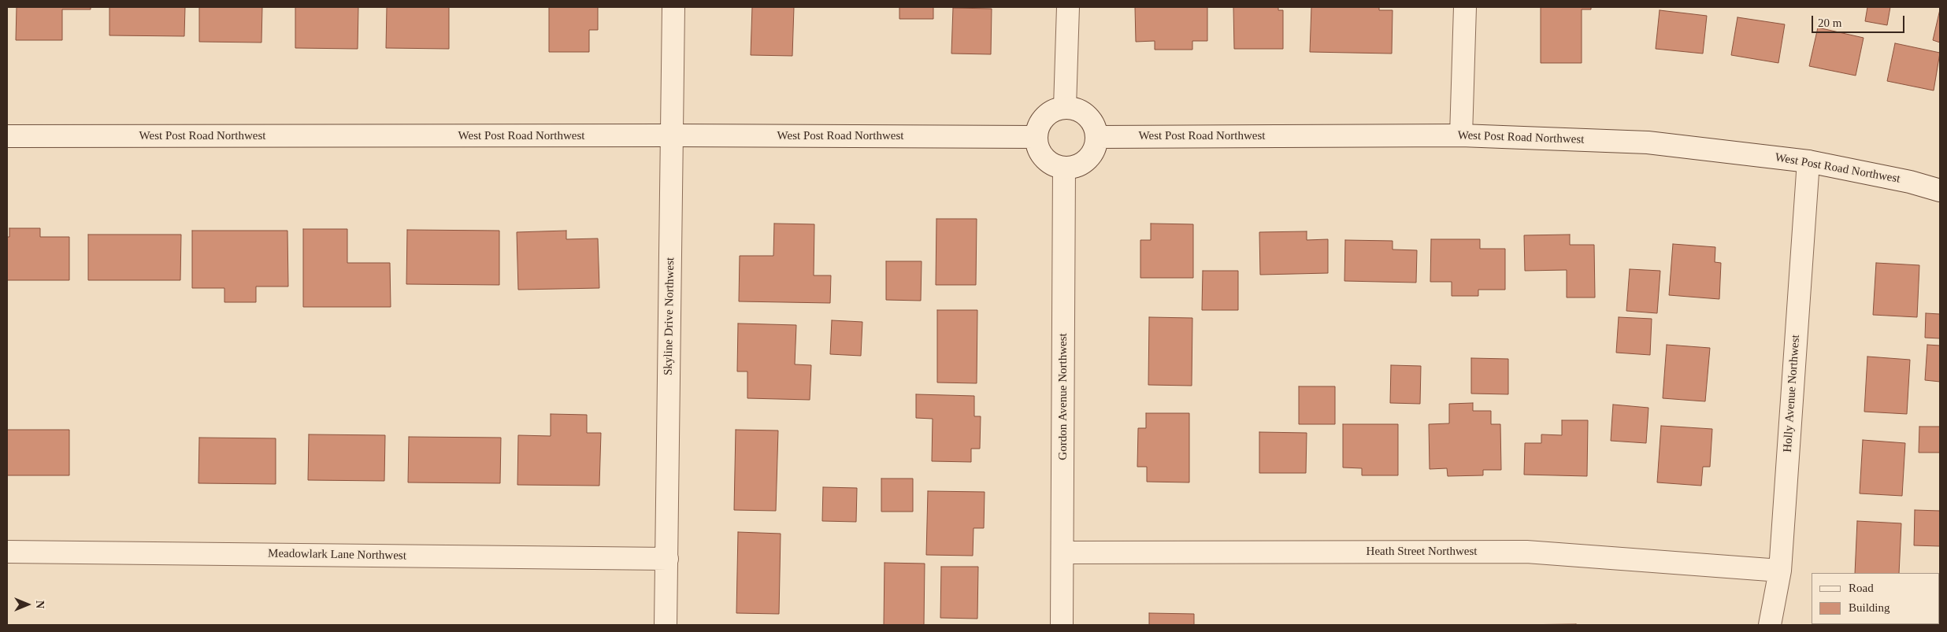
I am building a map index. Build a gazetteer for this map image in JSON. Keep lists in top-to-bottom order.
{
  "streets": {
    "street": [
      "West Post Road Northwest",
      "Skyline Drive Northwest",
      "Holly Avenue Northwest",
      "Gordon Avenue Northwest",
      "Heath Street Northwest",
      "Meadowlark Lane Northwest"
    ]
  },
  "crossings": [
    ["West Post Road Northwest", "Skyline Drive Northwest"],
    ["West Post Road Northwest", "Holly Avenue Northwest"],
    ["West Post Road Northwest", "Gordon Avenue Northwest"],
    ["Skyline Drive Northwest", "Meadowlark Lane Northwest"],
    ["Holly Avenue Northwest", "Heath Street Northwest"],
    ["Gordon Avenue Northwest", "Heath Street Northwest"]
  ],
  "legend": ["Road", "Building"],
  "scale_bar": "20 m",
  "north": "right"
}
